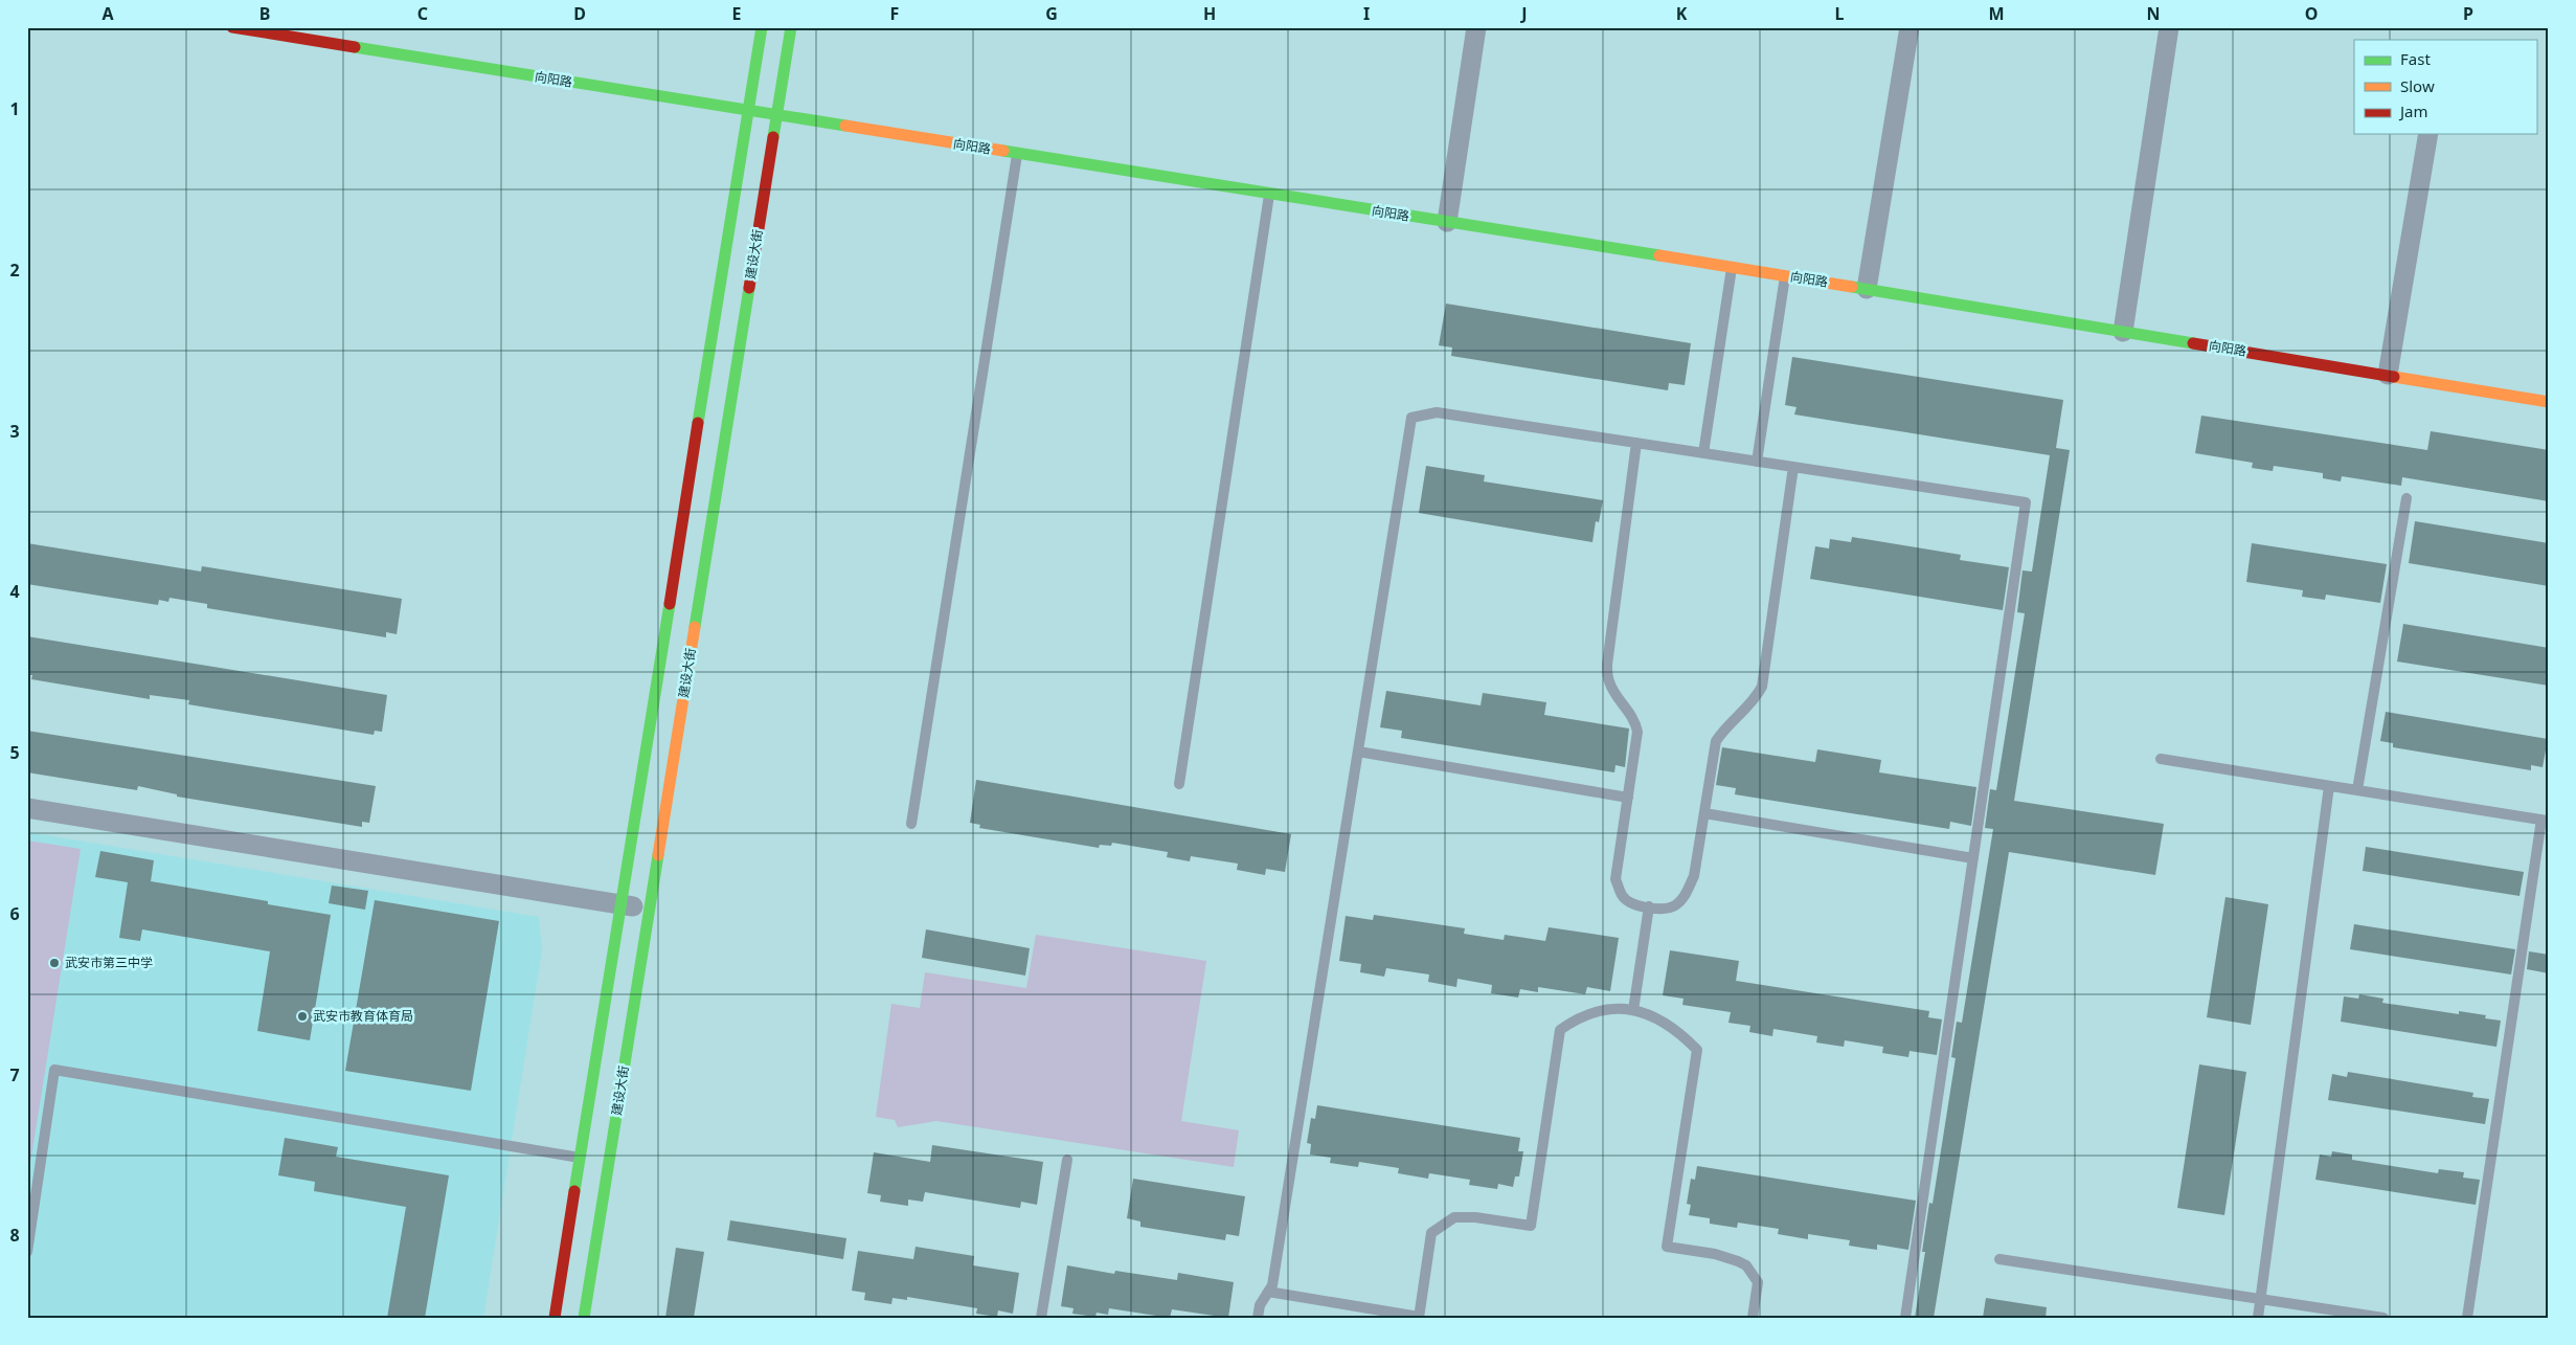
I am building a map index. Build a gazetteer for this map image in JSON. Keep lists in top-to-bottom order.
{
  "streets": {
    "main road": ["向阳路", "建设大街"]
  },
  "crossings": [
    ["向阳路", "建设大街"]
  ],
  "places": ["武安市第三中学", "武安市教育体育局"],
  "legend": ["Fast", "Slow", "Jam"],
  "grid": {
    "columns": [
      "A",
      "B",
      "C",
      "D",
      "E",
      "F",
      "G",
      "H",
      "I",
      "J",
      "K",
      "L",
      "M",
      "N",
      "O",
      "P"
    ],
    "rows": [
      "1",
      "2",
      "3",
      "4",
      "5",
      "6",
      "7",
      "8"
    ]
  }
}
